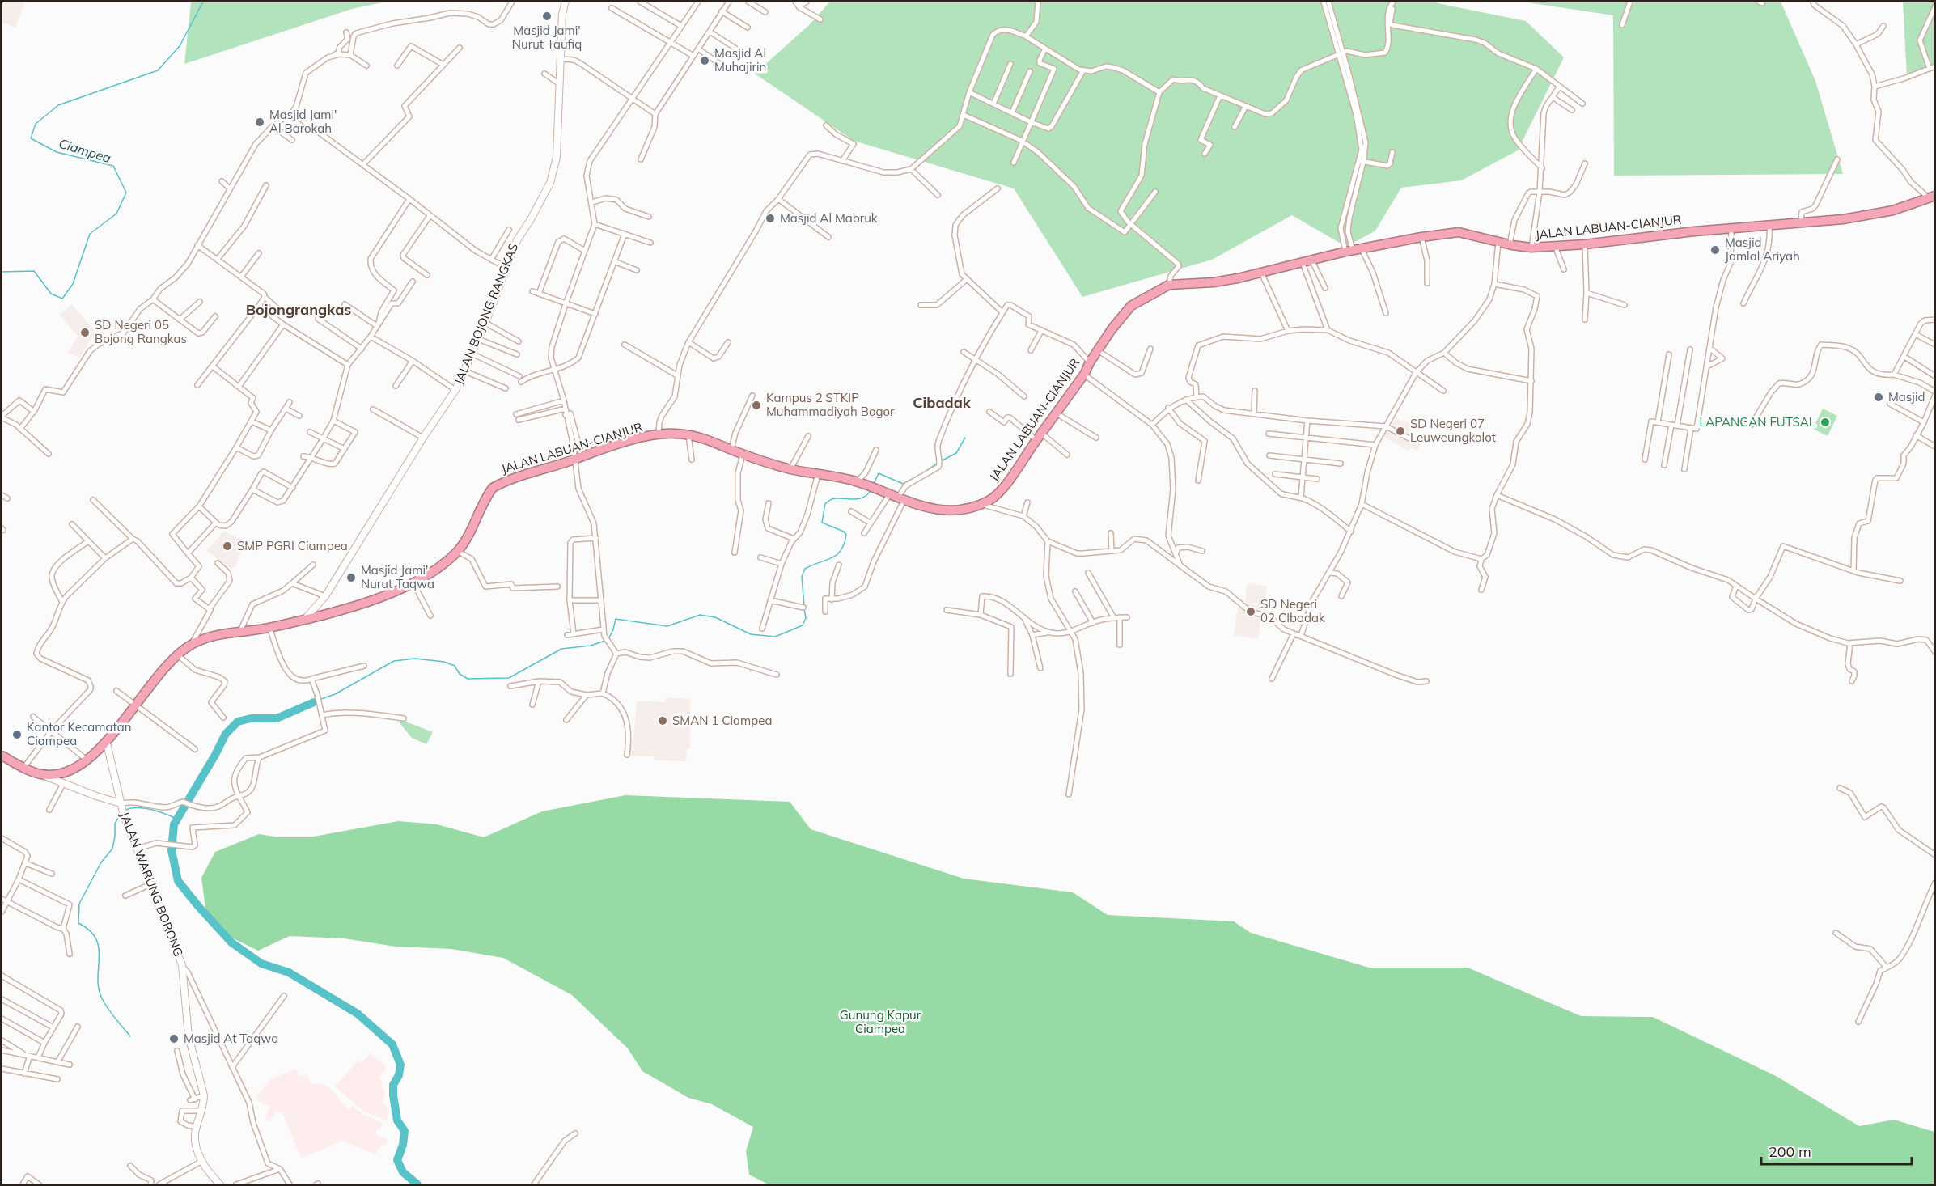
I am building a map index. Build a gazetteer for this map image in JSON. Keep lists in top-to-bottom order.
{
  "streets": {
    "highway": ["JALAN LABUAN-CIANJUR"],
    "main road": ["JALAN BOJONG RANGKAS", "JALAN WARUNG BORONG"]
  },
  "crossings": [
    ["JALAN LABUAN-CIANJUR", "JALAN BOJONG RANGKAS"],
    ["JALAN LABUAN-CIANJUR", "JALAN WARUNG BORONG"]
  ],
  "districts": ["Bojongrangkas", "Cibadak"],
  "water": ["Ciampea"],
  "parks": ["Gunung Kapur Ciampea"],
  "places": [
    "Masjid Jami' Nurut Taufiq",
    "Masjid Al Muhajirin",
    "Masjid Jami' Al Barokah",
    "Masjid Al Mabruk",
    "Masjid Jamlal Ariyah",
    "SD Negeri 05 Bojong Rangkas",
    "Masjid",
    "Kampus 2 STKIP Muhammadiyah Bogor",
    "LAPANGAN FUTSAL",
    "SD Negeri 07 Leuweungkolot",
    "SMP PGRI Ciampea",
    "Masjid Jami' Nurut Taqwa",
    "SD Negeri 02 CIbadak",
    "SMAN 1 Ciampea",
    "Kantor Kecamatan Ciampea",
    "Masjid At Taqwa"
  ],
  "scale_bar": "200 m"
}
